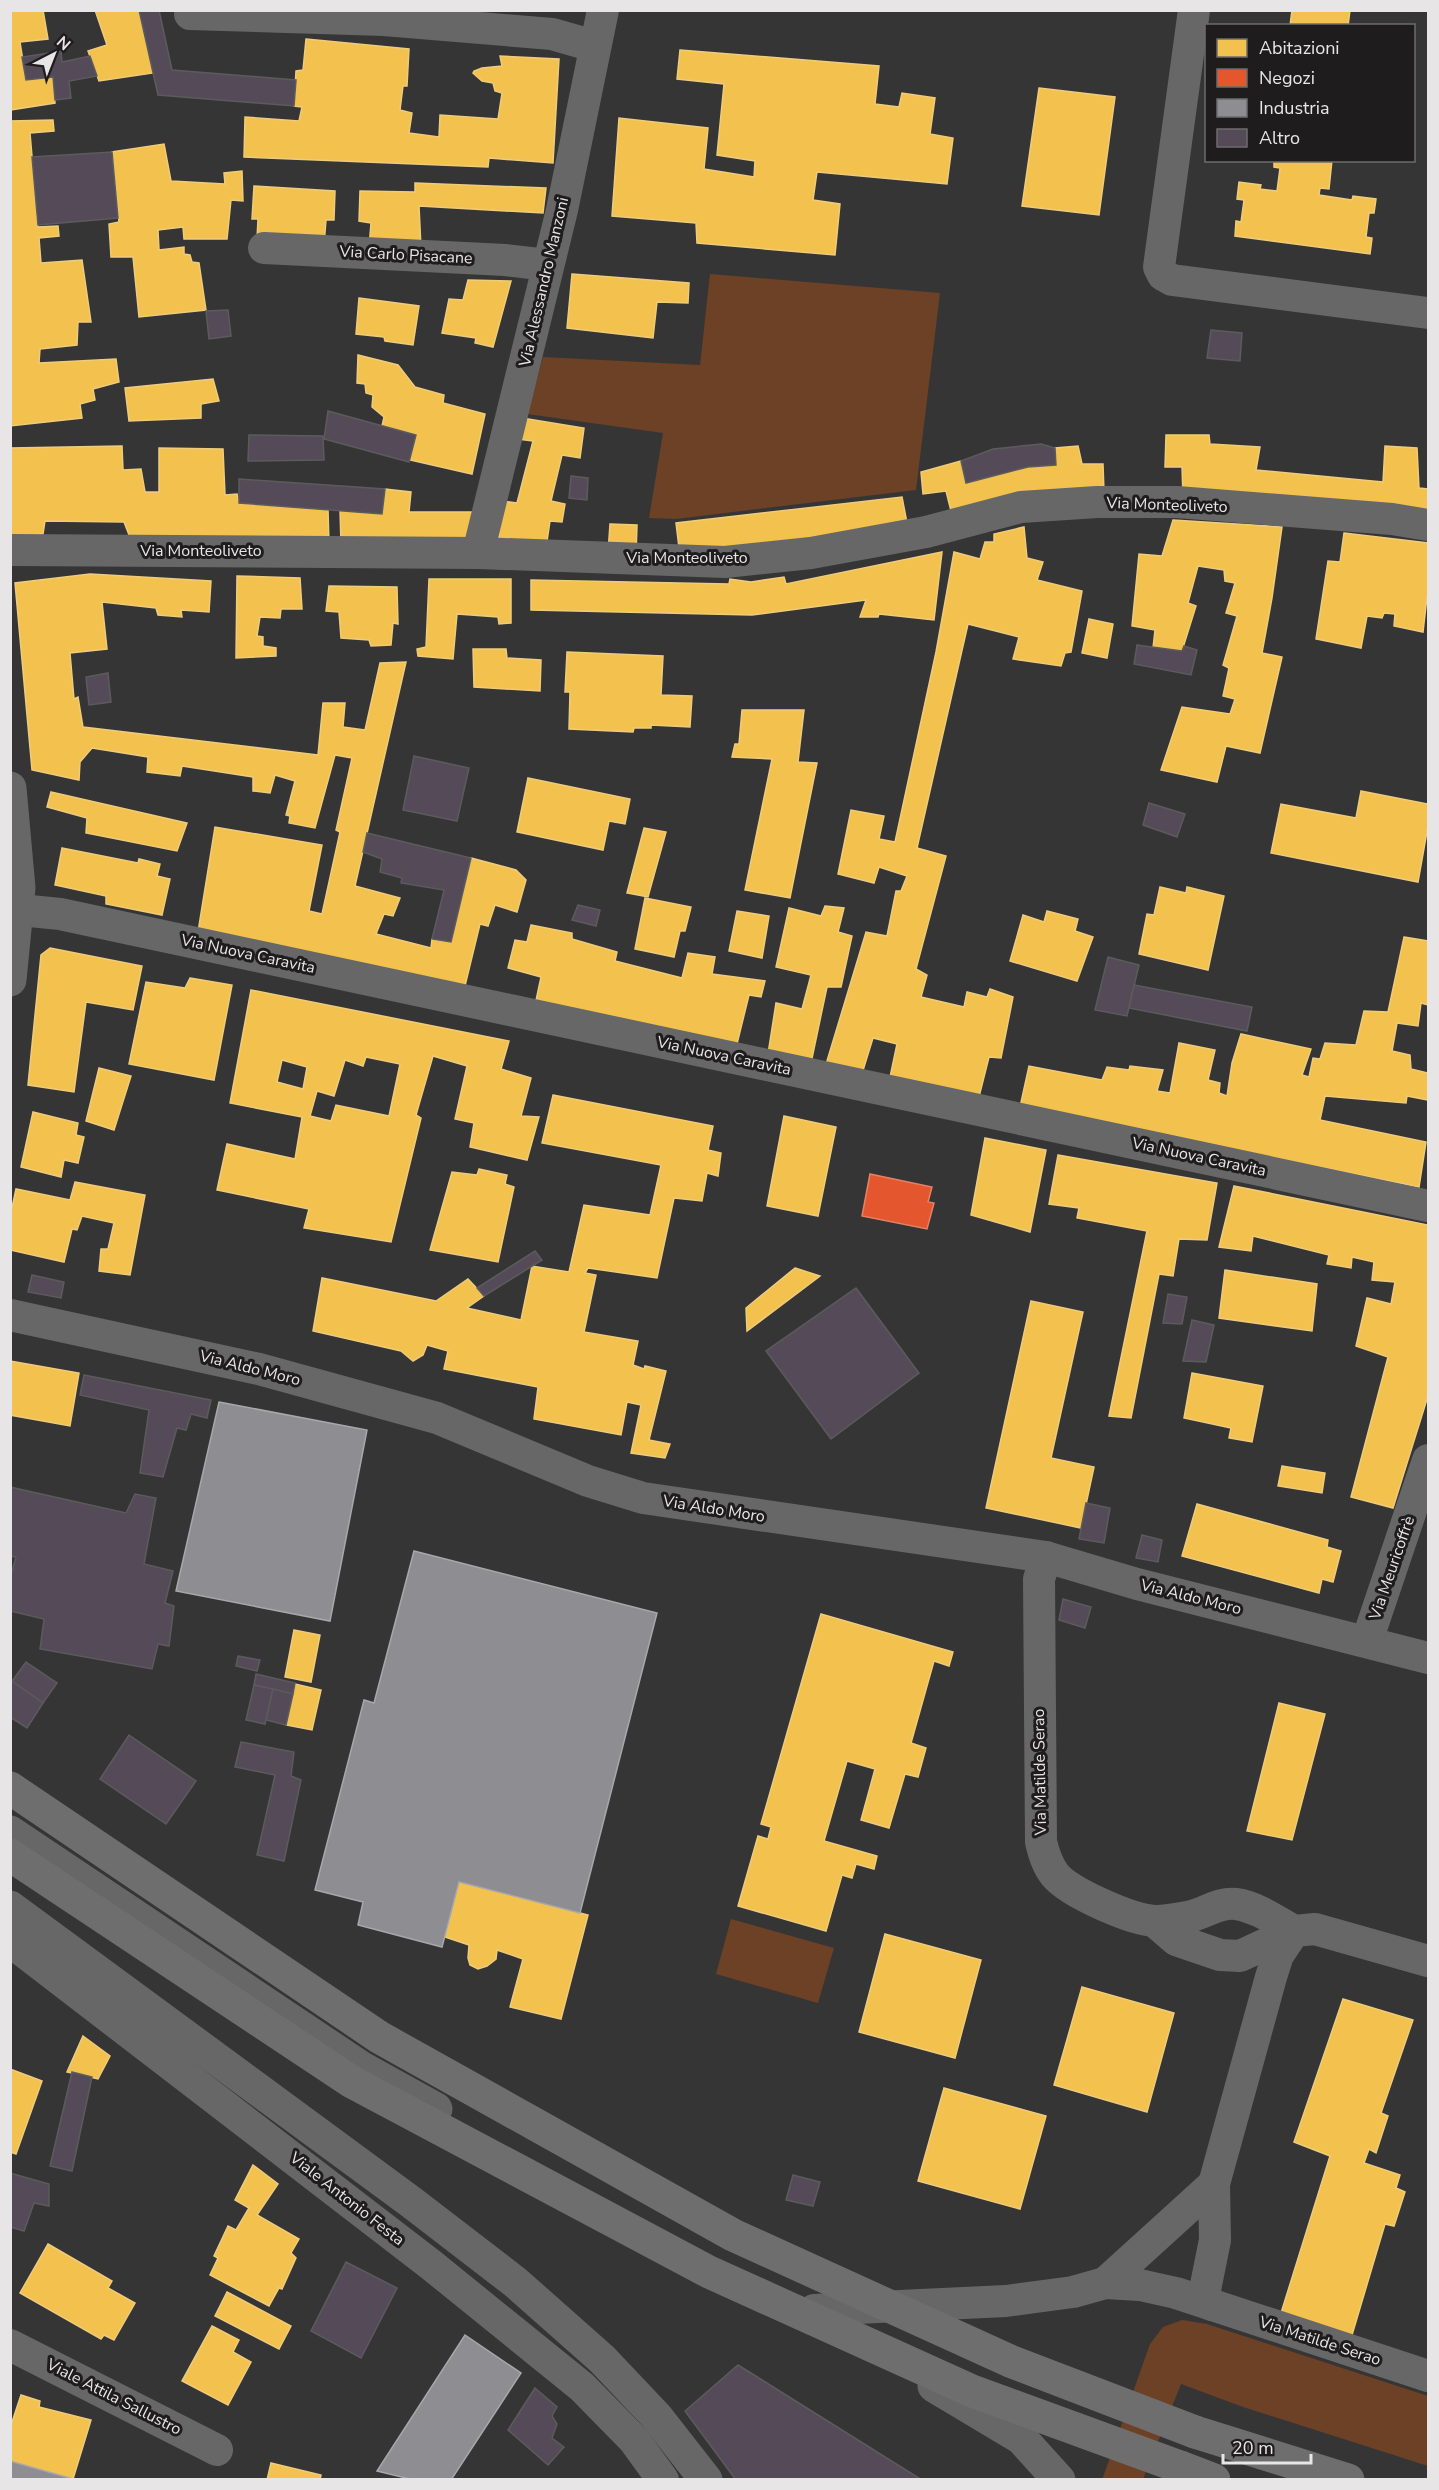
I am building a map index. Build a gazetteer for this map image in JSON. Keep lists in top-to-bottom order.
{
  "streets": {
    "street": [
      "Via Carlo Pisacane",
      "Via Alessandro Manzoni",
      "Via Monteoliveto",
      "Via Nuova Caravita",
      "Via Aldo Moro",
      "Via Meuricoffrè",
      "Via Matilde Serao",
      "Viale Antonio Festa",
      "Viale Attila Sallustro"
    ]
  },
  "crossings": [
    ["Via Carlo Pisacane", "Via Alessandro Manzoni"],
    ["Via Alessandro Manzoni", "Via Monteoliveto"],
    ["Via Aldo Moro", "Via Meuricoffrè"],
    ["Via Aldo Moro", "Via Matilde Serao"]
  ],
  "legend": [
    "Abitazioni",
    "Negozi",
    "Industria",
    "Altro"
  ],
  "scale_bar": "20 m",
  "north": "top right"
}
